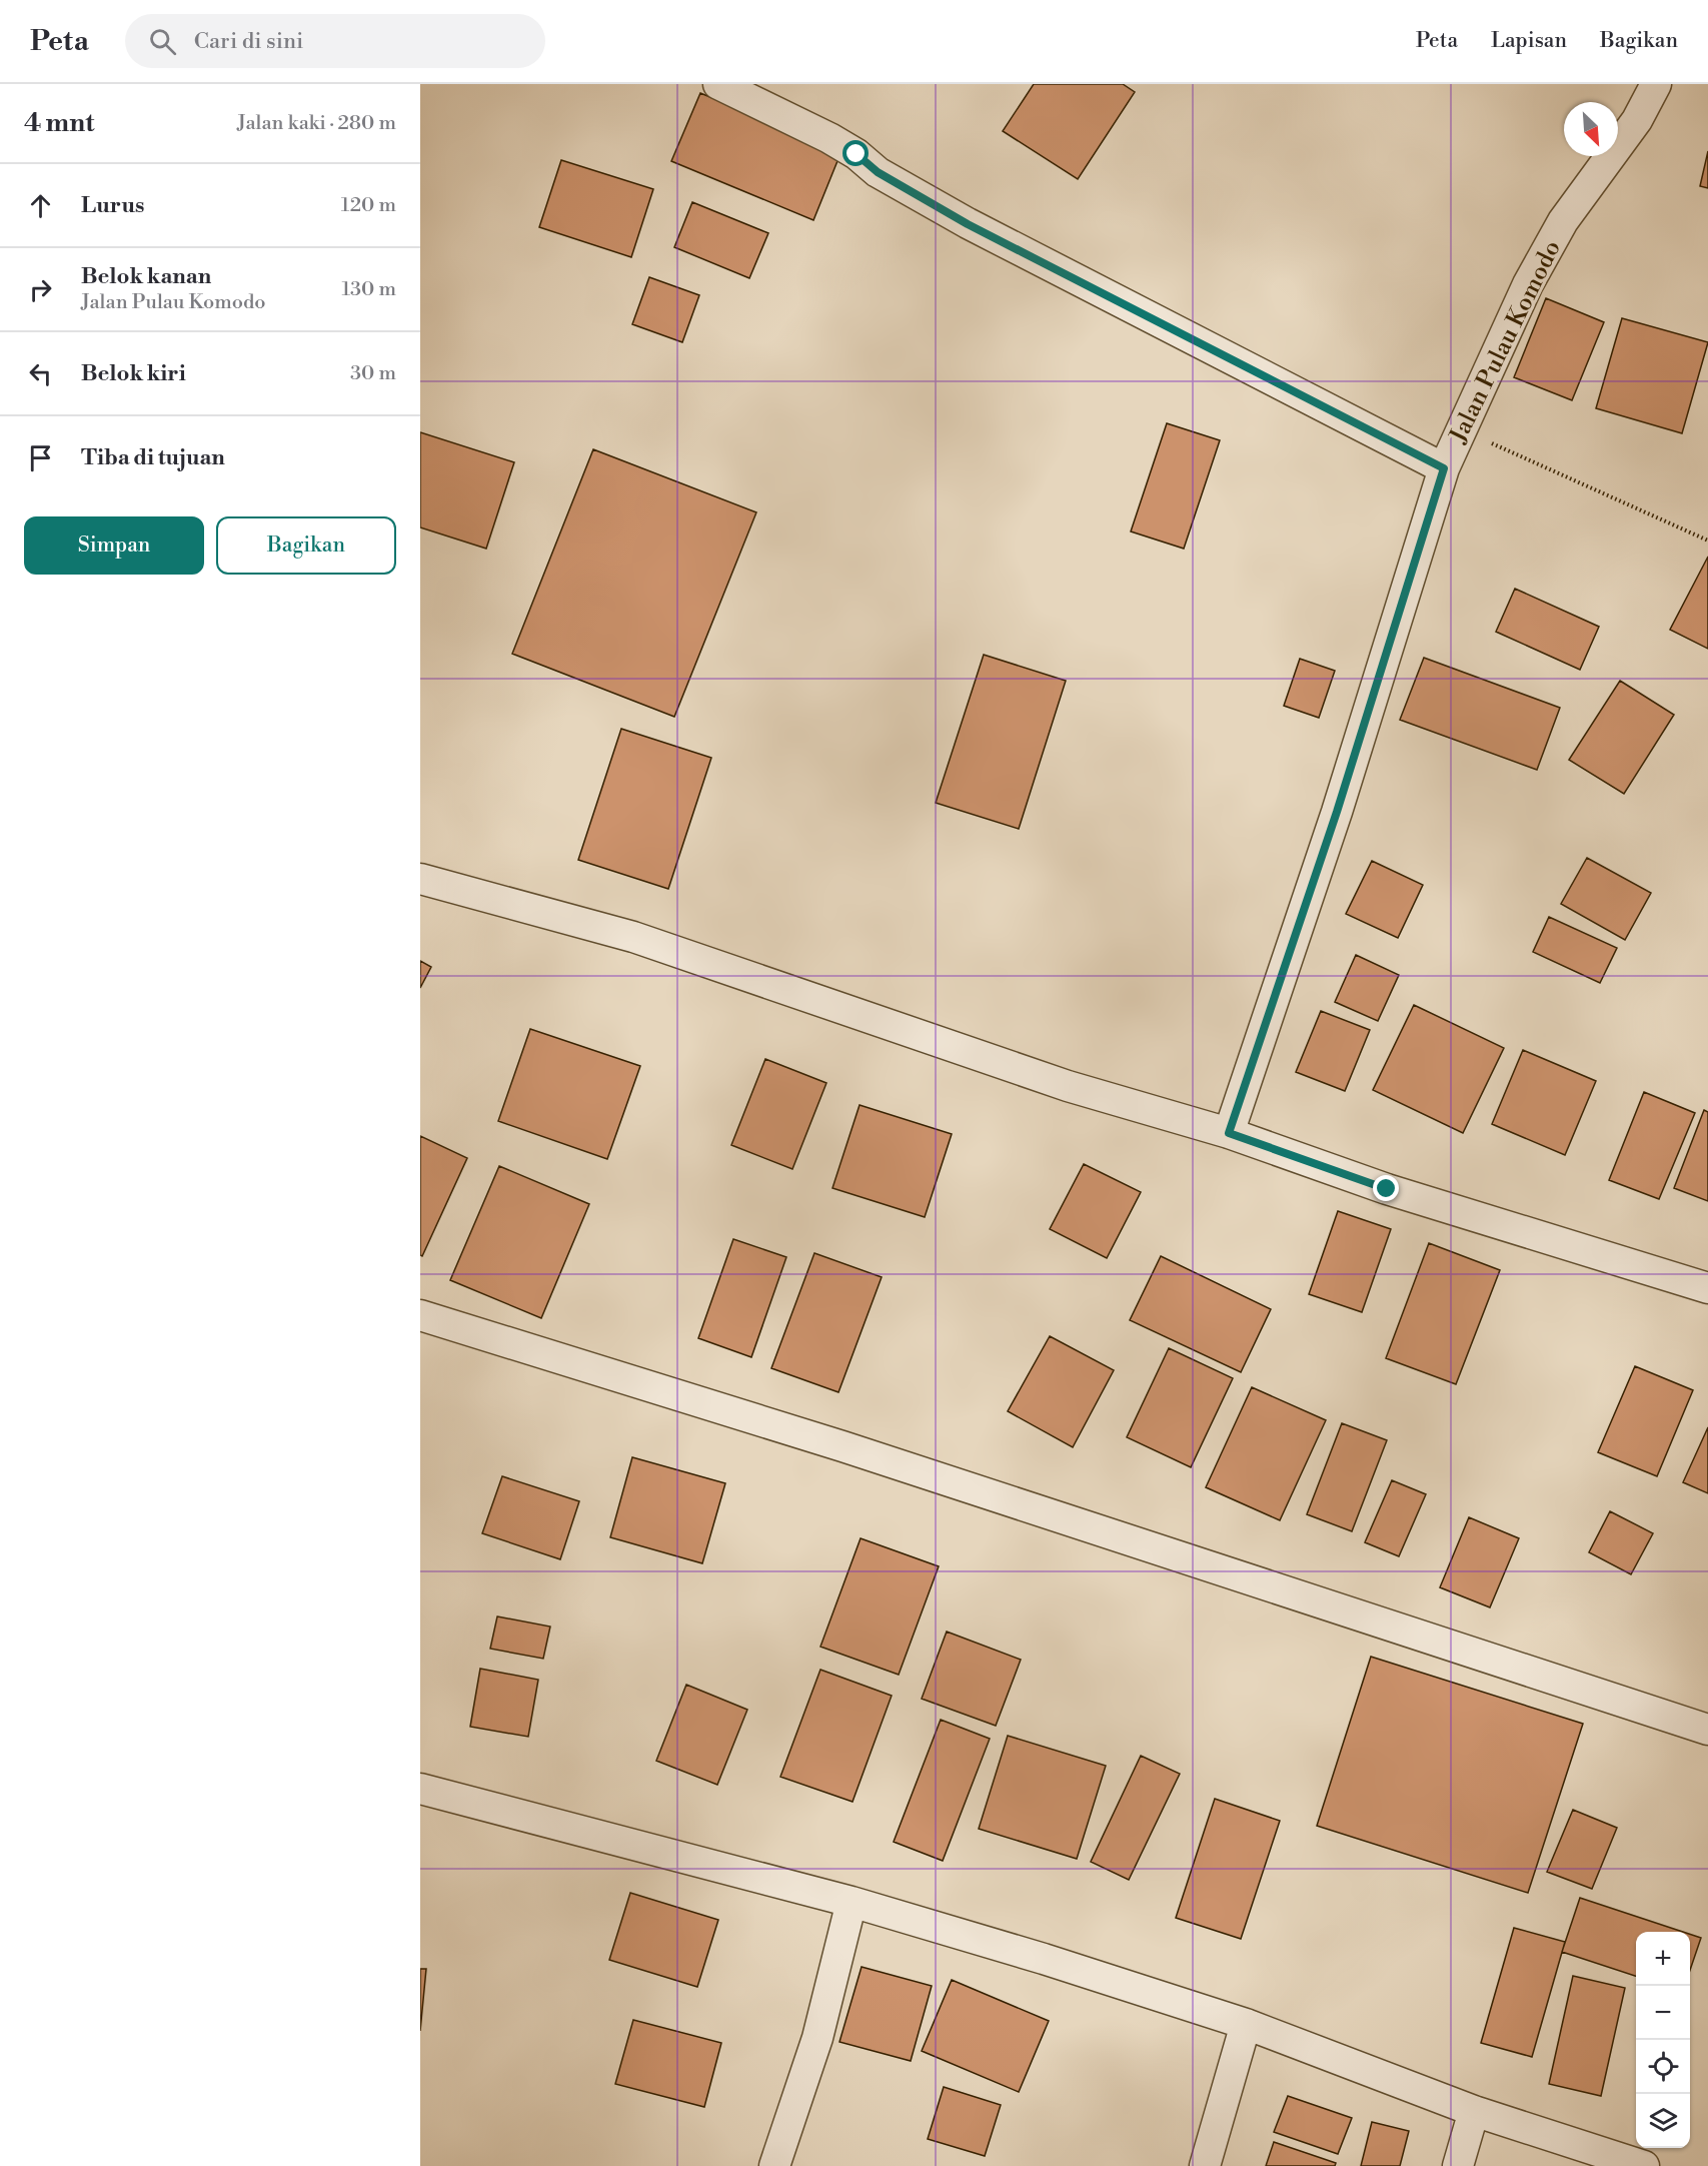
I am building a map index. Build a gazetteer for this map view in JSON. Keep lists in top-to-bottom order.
{
  "streets": {
    "street": ["Jalan Pulau Komodo"]
  },
  "north": "bottom right",
  "page": {
    "header": "Peta",
    "search": "Cari di sini",
    "nav": ["Peta", "Lapisan", "Bagikan"],
    "heading": ["4 mnt", "Jalan kaki · 280 m"],
    "list": [
      ["Lurus", "120 m"],
      ["Belok kanan", "Jalan Pulau Komodo", "130 m"],
      ["Belok kiri", "30 m"],
      "Tiba di tujuan"
    ],
    "buttons": ["Simpan", "Bagikan"],
    "map_buttons": ["+", "−"]
  }
}
